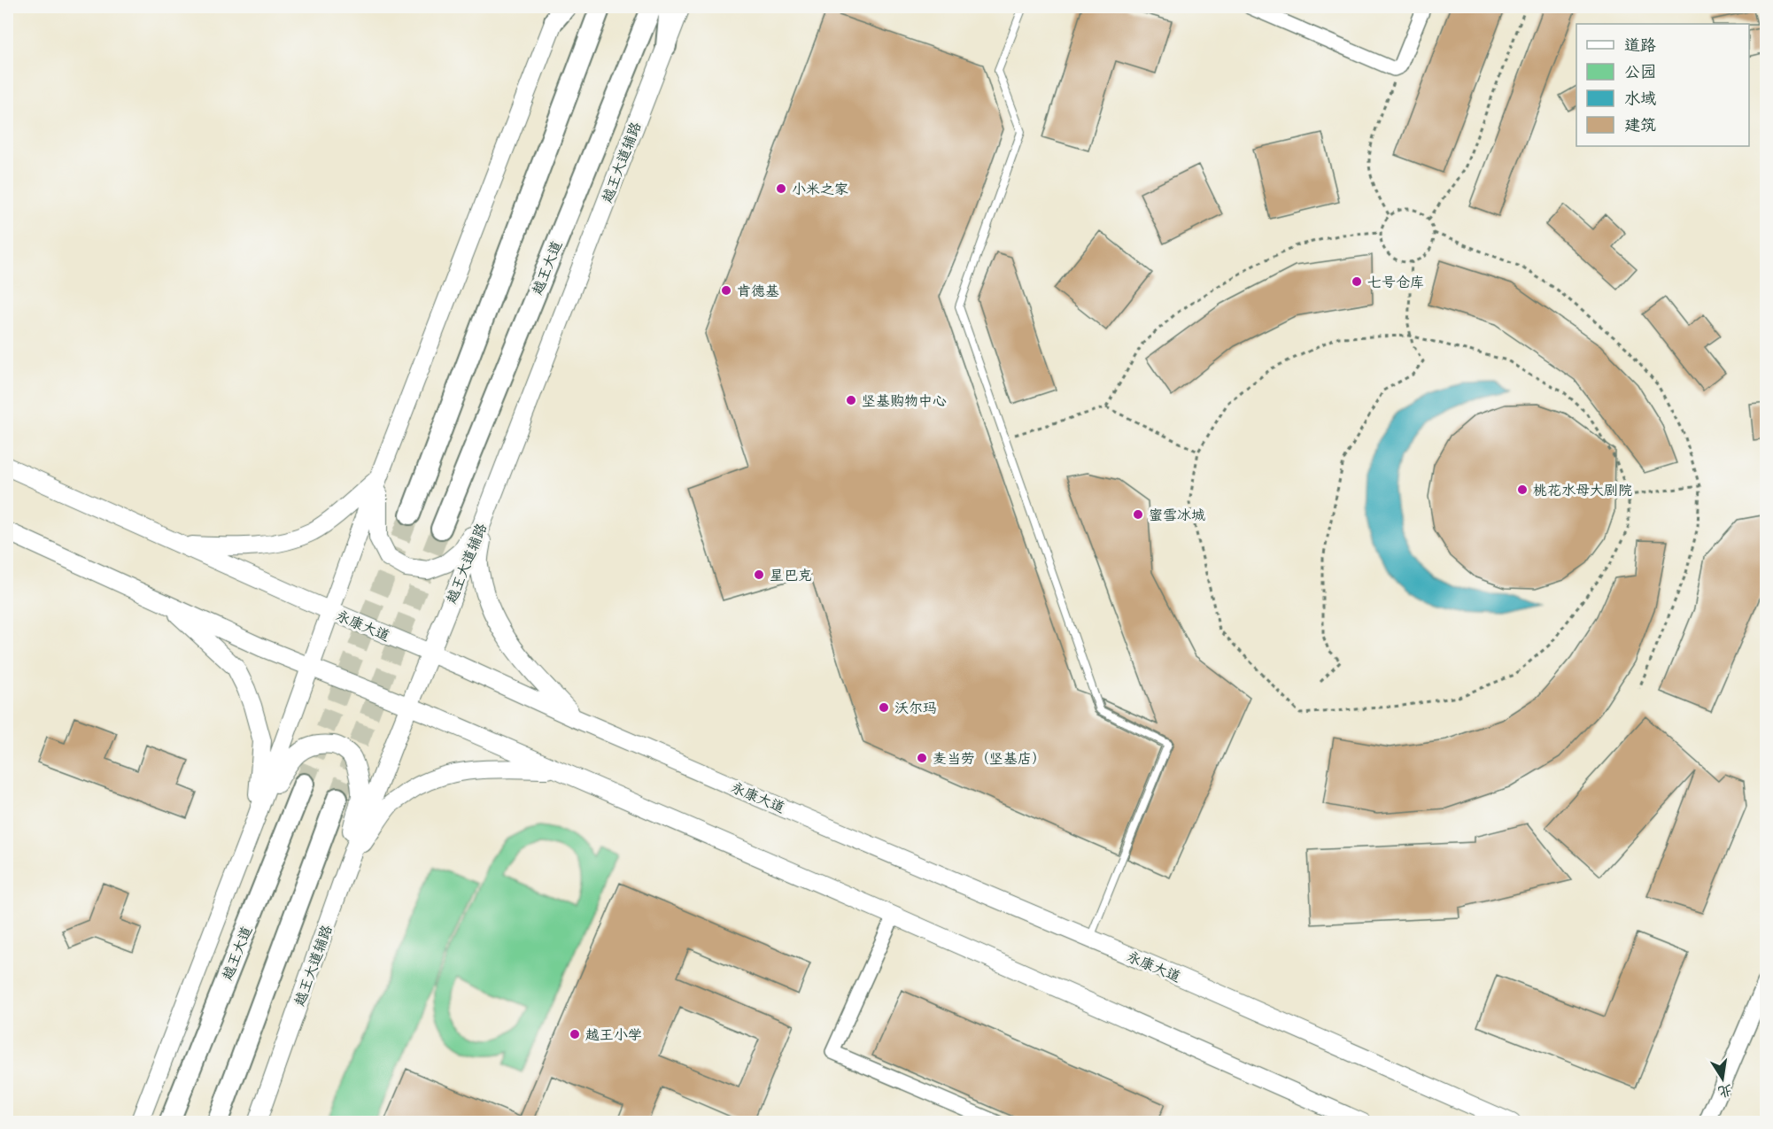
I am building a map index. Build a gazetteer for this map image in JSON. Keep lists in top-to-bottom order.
{
  "streets": {
    "main road": ["越王大道辅路", "越王大道", "永康大道"]
  },
  "crossings": [
    ["越王大道辅路", "永康大道"]
  ],
  "places": [
    "小米之家",
    "七号仓库",
    "肯德基",
    "坚基购物中心",
    "桃花水母大剧院",
    "蜜雪冰城",
    "星巴克",
    "沃尔玛",
    "麦当劳（坚基店）",
    "越王小学"
  ],
  "legend": [
    "道路",
    "公园",
    "水域",
    "建筑"
  ],
  "north": "bottom"
}
